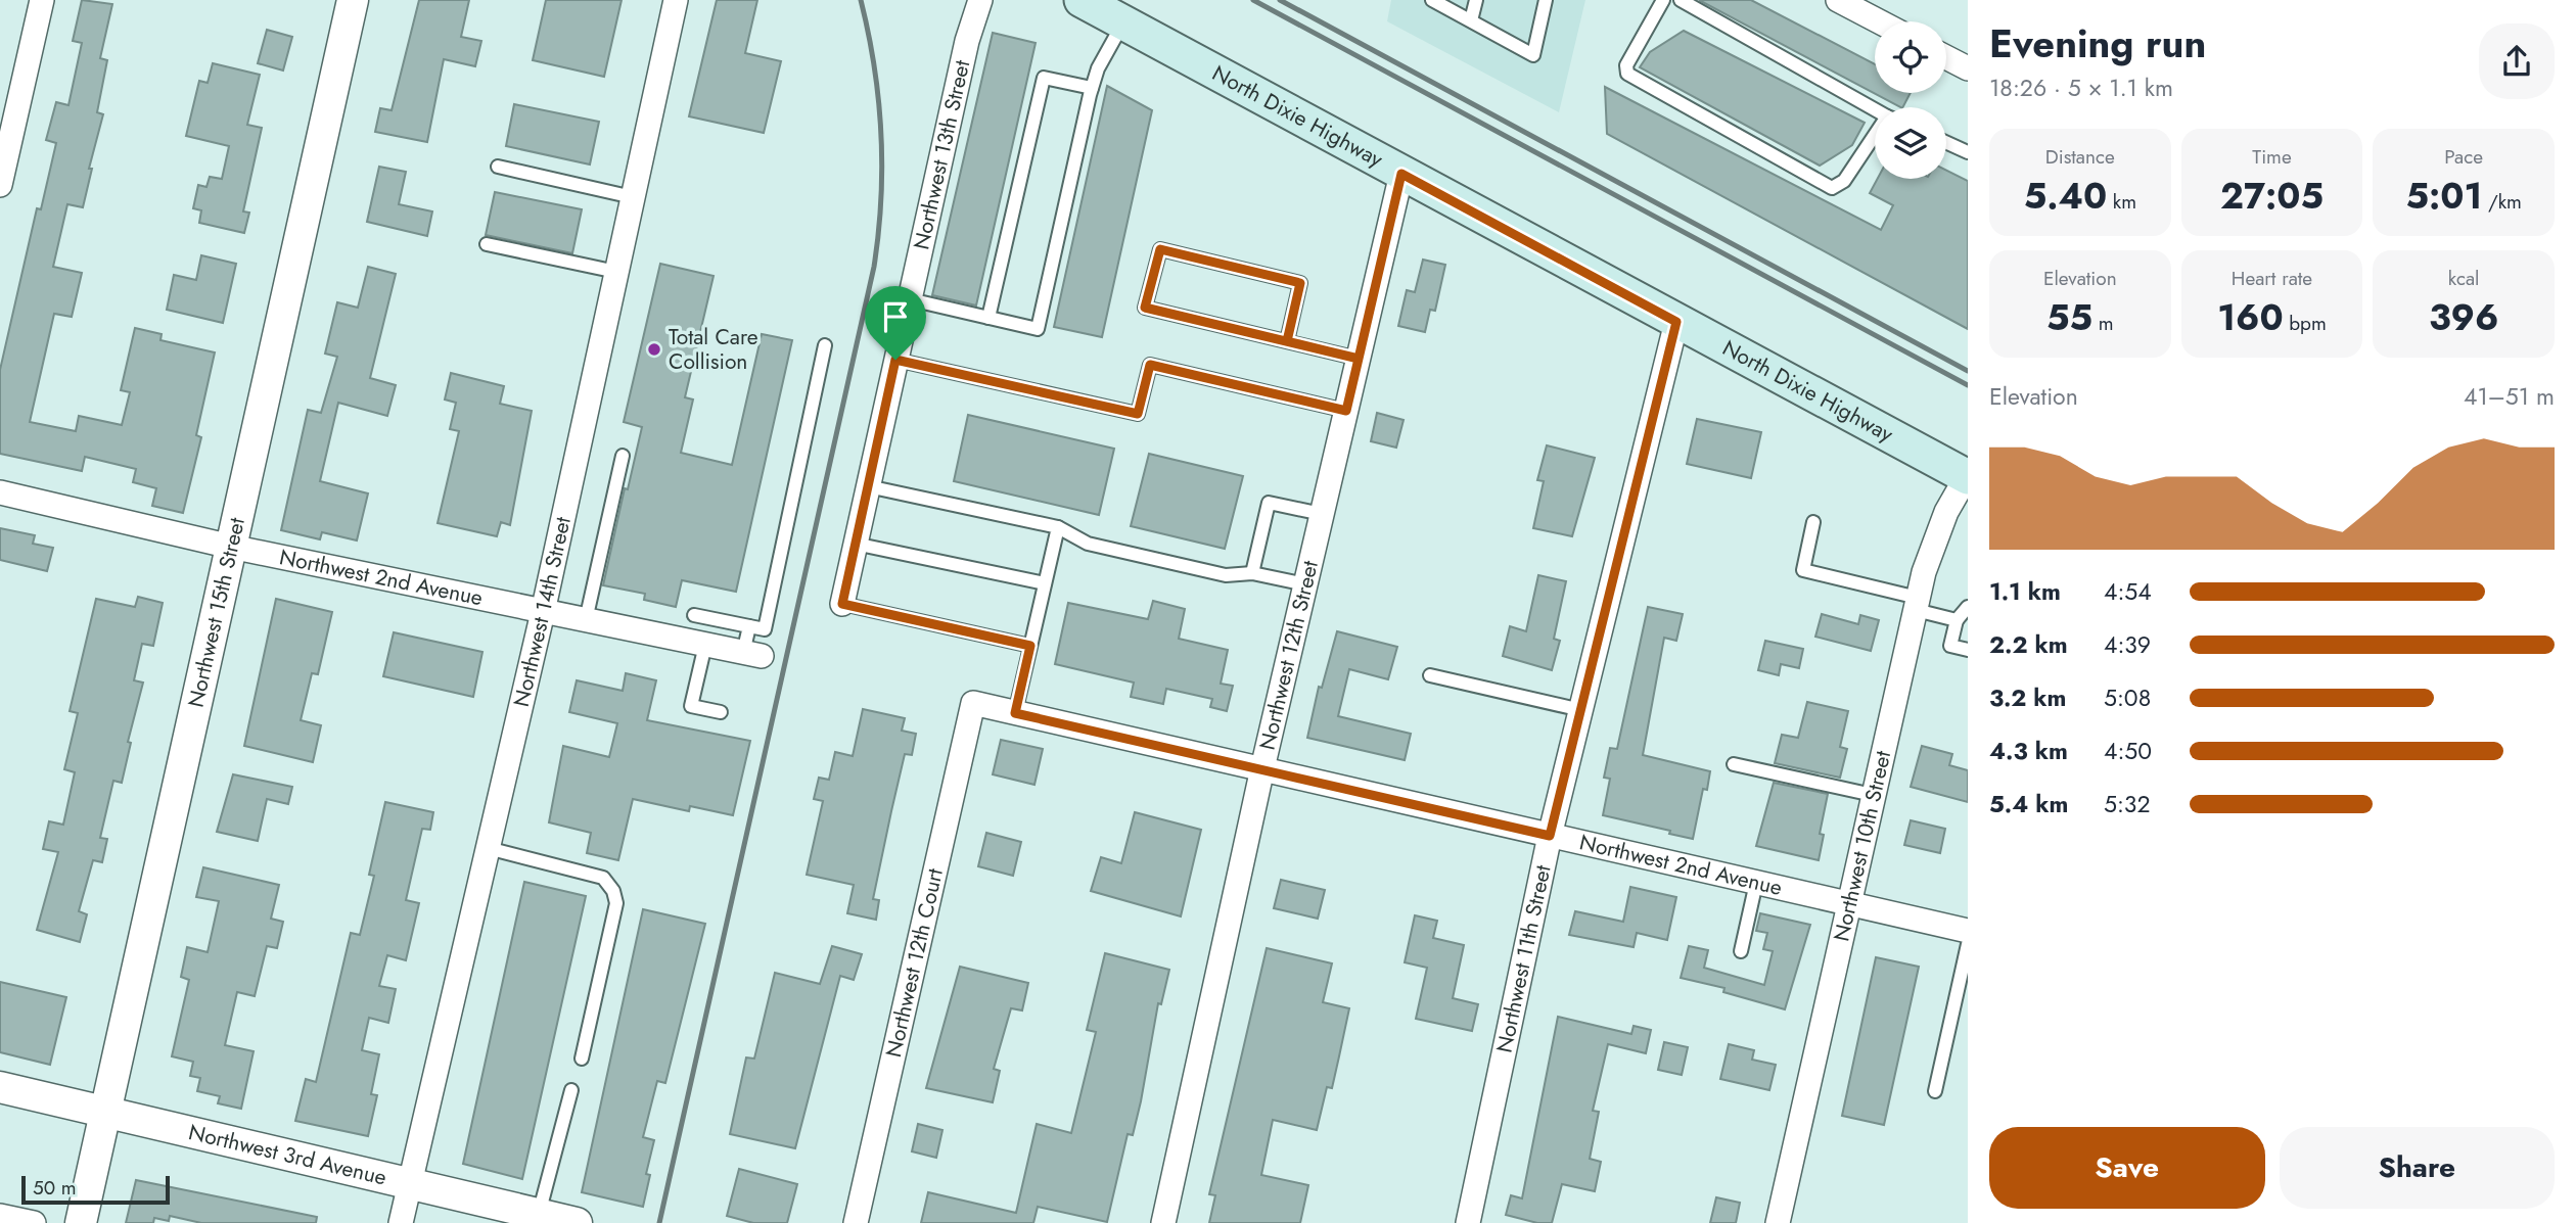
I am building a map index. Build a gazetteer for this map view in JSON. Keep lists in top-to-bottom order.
{
  "streets": {
    "main road": ["North Dixie Highway"],
    "street": [
      "Northwest 13th Street",
      "Northwest 2nd Avenue",
      "Northwest 15th Street",
      "Northwest 14th Street",
      "Northwest 12th Street",
      "Northwest 10th Street",
      "Northwest 11th Street",
      "Northwest 12th Court",
      "Northwest 3rd Avenue"
    ]
  },
  "crossings": [
    ["North Dixie Highway", "Northwest 12th Street"],
    ["North Dixie Highway", "Northwest 10th Street"],
    ["North Dixie Highway", "Northwest 11th Street"],
    ["Northwest 2nd Avenue", "Northwest 15th Street"],
    ["Northwest 2nd Avenue", "Northwest 14th Street"],
    ["Northwest 2nd Avenue", "Northwest 12th Street"],
    ["Northwest 2nd Avenue", "Northwest 10th Street"],
    ["Northwest 2nd Avenue", "Northwest 11th Street"],
    ["Northwest 2nd Avenue", "Northwest 12th Court"],
    ["Northwest 15th Street", "Northwest 3rd Avenue"],
    ["Northwest 14th Street", "Northwest 3rd Avenue"]
  ],
  "places": ["Total Care Collision"],
  "scale_bar": "50 m",
  "page": {
    "heading": ["Evening run", "18:26 · 5 × 1.1 km"],
    "stats": [
      ["Distance", "5.40 km"],
      ["Time", "27:05"],
      ["Pace", "5:01 /km"],
      ["Elevation", "55 m"],
      ["Heart rate", "160 bpm"],
      ["kcal", "396"]
    ],
    "chart": ["Elevation", "41–51 m"],
    "list": [
      {
        "name": "1.1 km",
        "note": "4:54"
      },
      {
        "name": "2.2 km",
        "note": "4:39"
      },
      {
        "name": "3.2 km",
        "note": "5:08"
      },
      {
        "name": "4.3 km",
        "note": "4:50"
      },
      {
        "name": "5.4 km",
        "note": "5:32"
      }
    ],
    "buttons": ["Save", "Share"],
    "scale": "50 m"
  }
}
